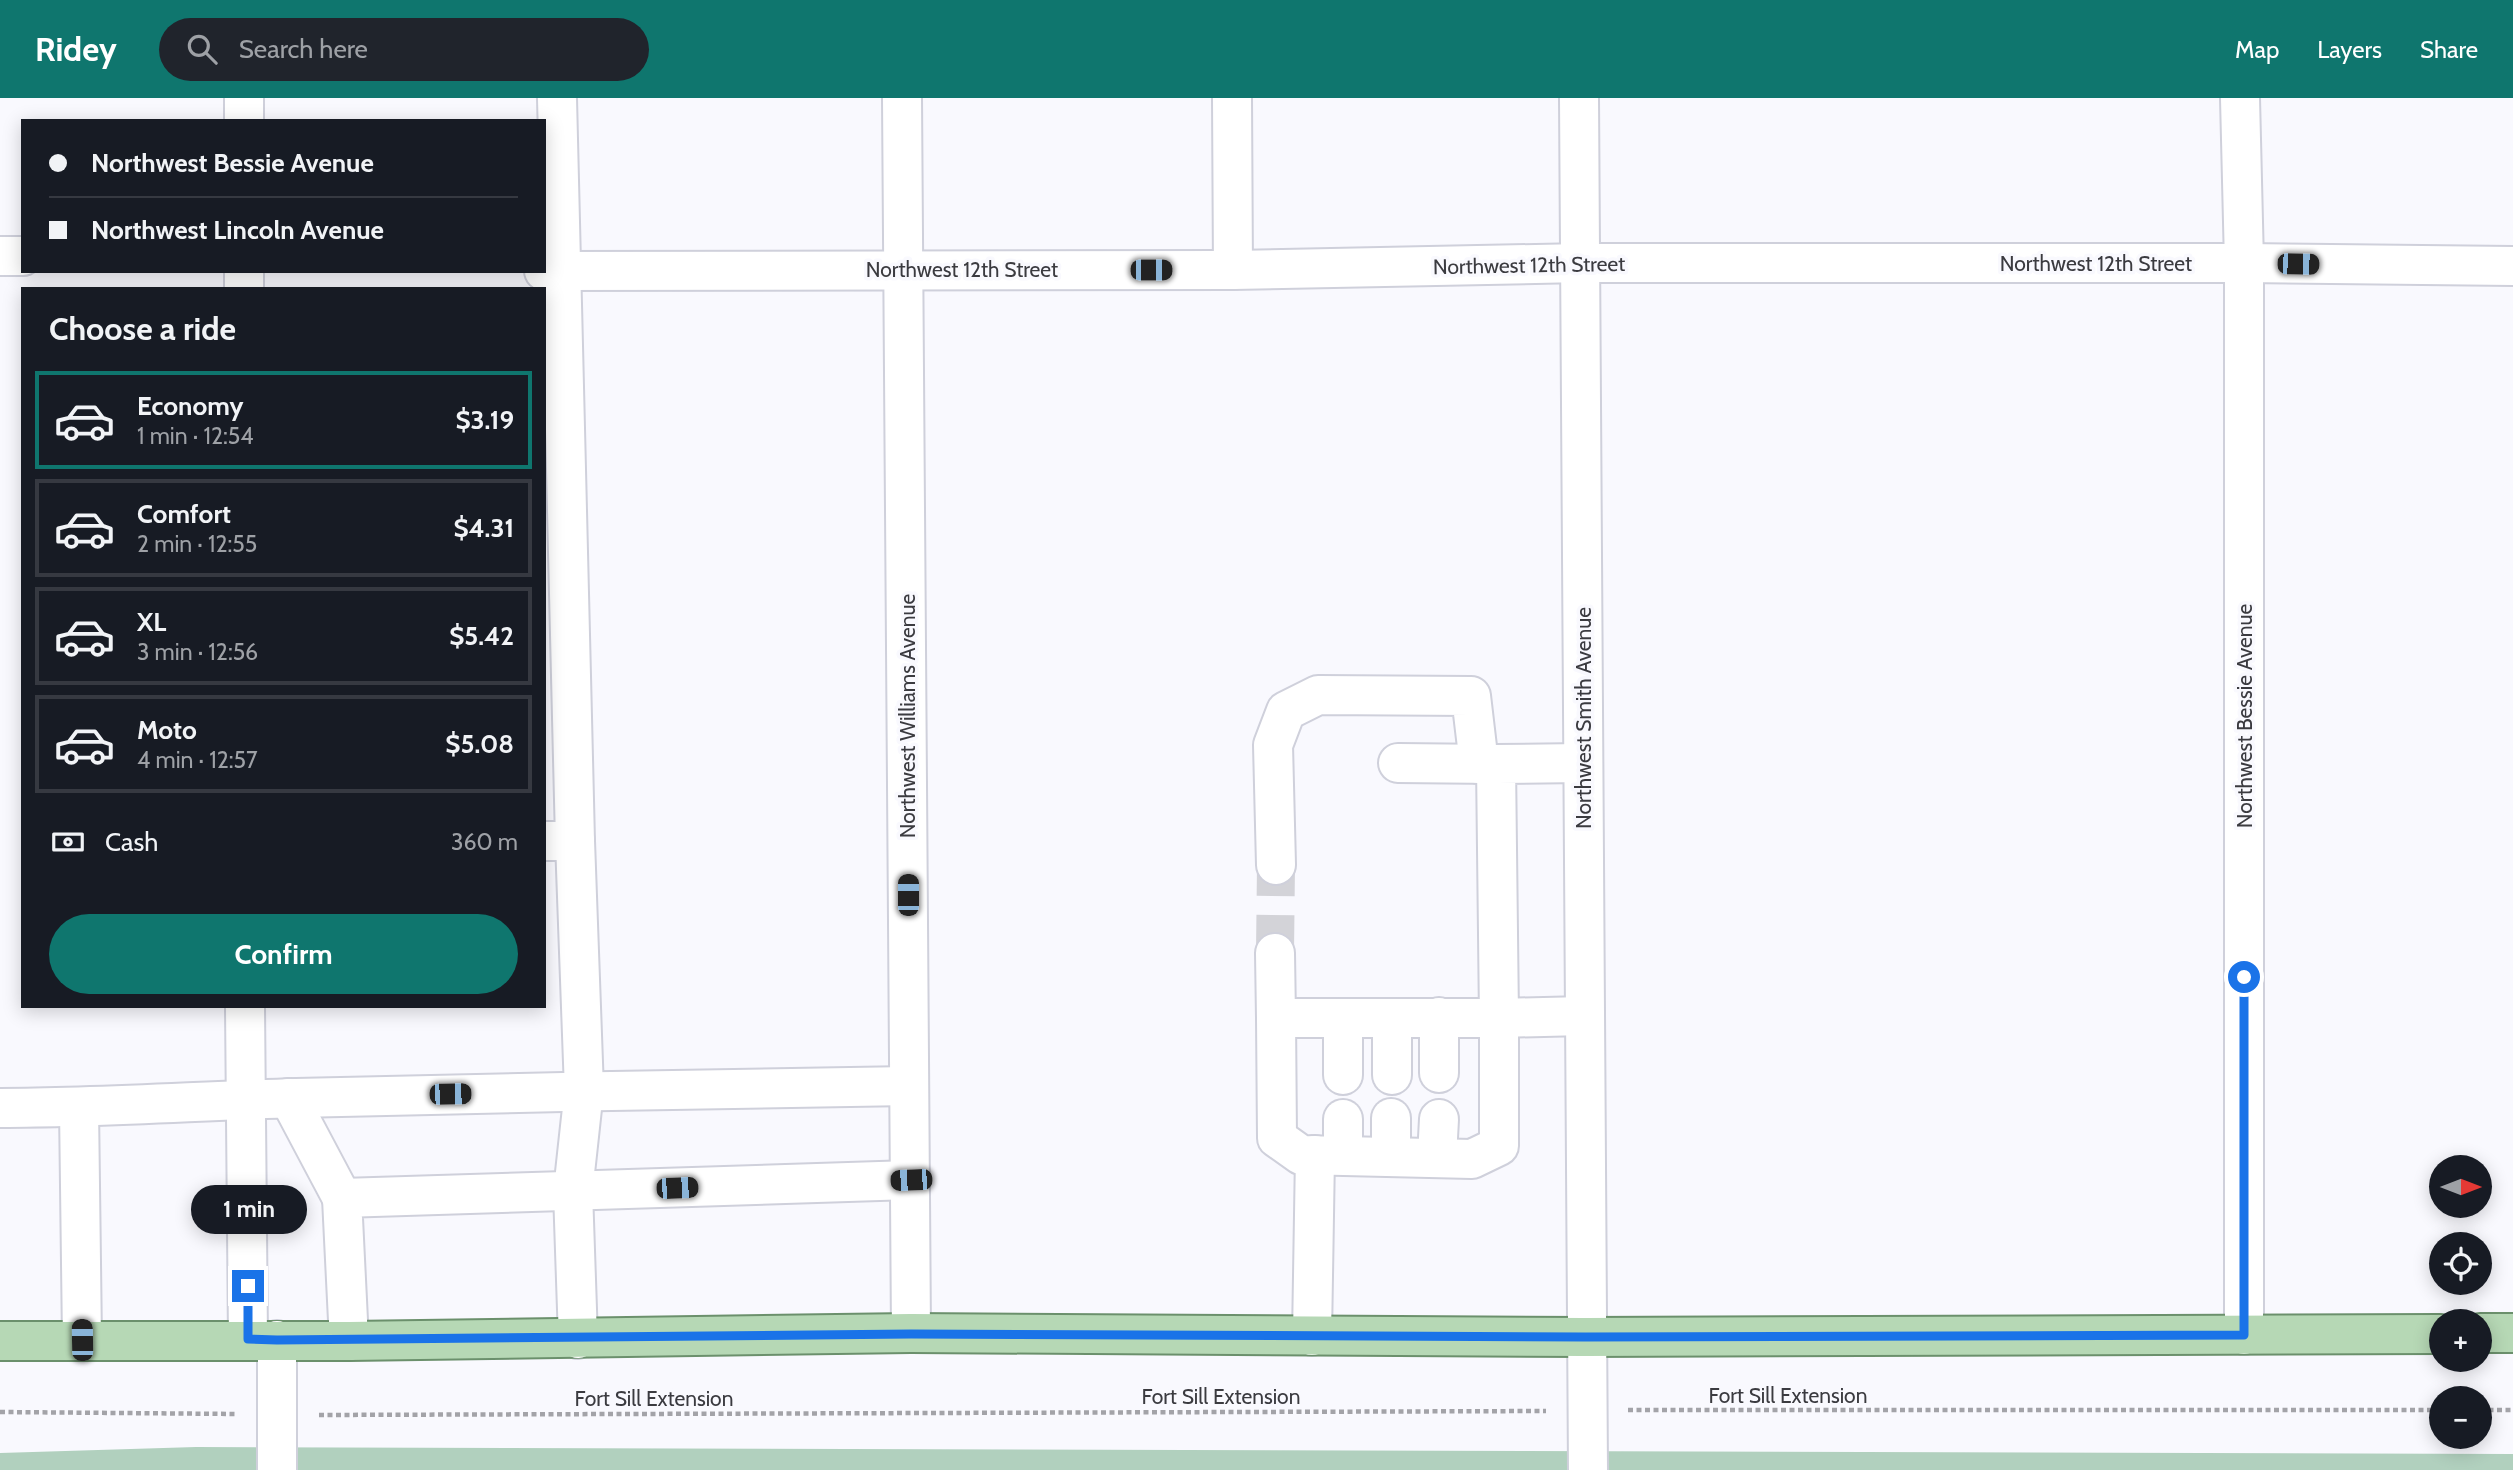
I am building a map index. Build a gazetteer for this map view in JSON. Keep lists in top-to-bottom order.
{
  "streets": {
    "street": [
      "Northwest 12th Street",
      "Northwest Williams Avenue",
      "Northwest Bessie Avenue",
      "Northwest Smith Avenue"
    ],
    "path": ["Fort Sill Extension"]
  },
  "crossings": [
    ["Northwest 12th Street", "Northwest Williams Avenue"],
    ["Northwest 12th Street", "Northwest Bessie Avenue"],
    ["Northwest 12th Street", "Northwest Smith Avenue"],
    ["Northwest Smith Avenue", "Fort Sill Extension"]
  ],
  "north": "right",
  "page": {
    "header": "Ridey",
    "search": "Search here",
    "nav": ["Map", "Layers", "Share"],
    "banner": ["Northwest Bessie Avenue", "Northwest Lincoln Avenue"],
    "heading": "Choose a ride",
    "list": [
      {
        "name": "Economy",
        "note": "1 min · 12:54",
        "value": "$3.19"
      },
      {
        "name": "Comfort",
        "note": "2 min · 12:55",
        "value": "$4.31"
      },
      {
        "name": "XL",
        "note": "3 min · 12:56",
        "value": "$5.42"
      },
      {
        "name": "Moto",
        "note": "4 min · 12:57",
        "value": "$5.08"
      }
    ],
    "pay": ["Cash", "360 m"],
    "buttons": "Confirm",
    "map_buttons": ["+", "−"],
    "bubble": "1 min"
  }
}
